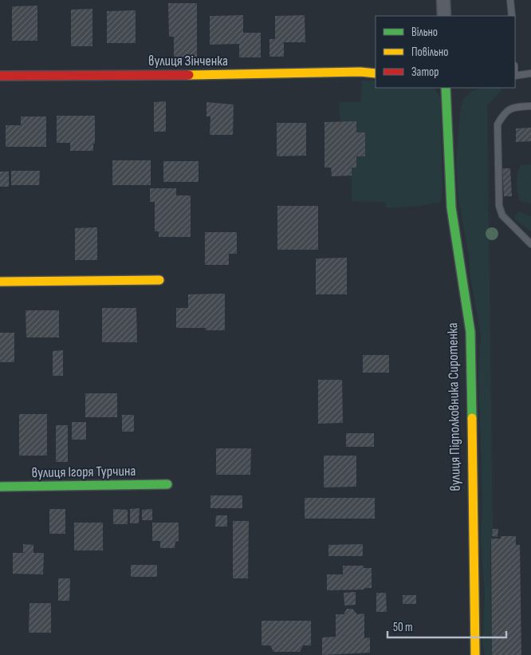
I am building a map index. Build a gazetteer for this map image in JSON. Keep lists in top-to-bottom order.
{
  "streets": {
    "street": ["вулиця Зінченка", "вулиця Підполковника Сиротенка", "вулиця Ігоря Турчина"]
  },
  "legend": ["Вільно", "Повільно", "Затор"],
  "scale_bar": "50 m"
}
